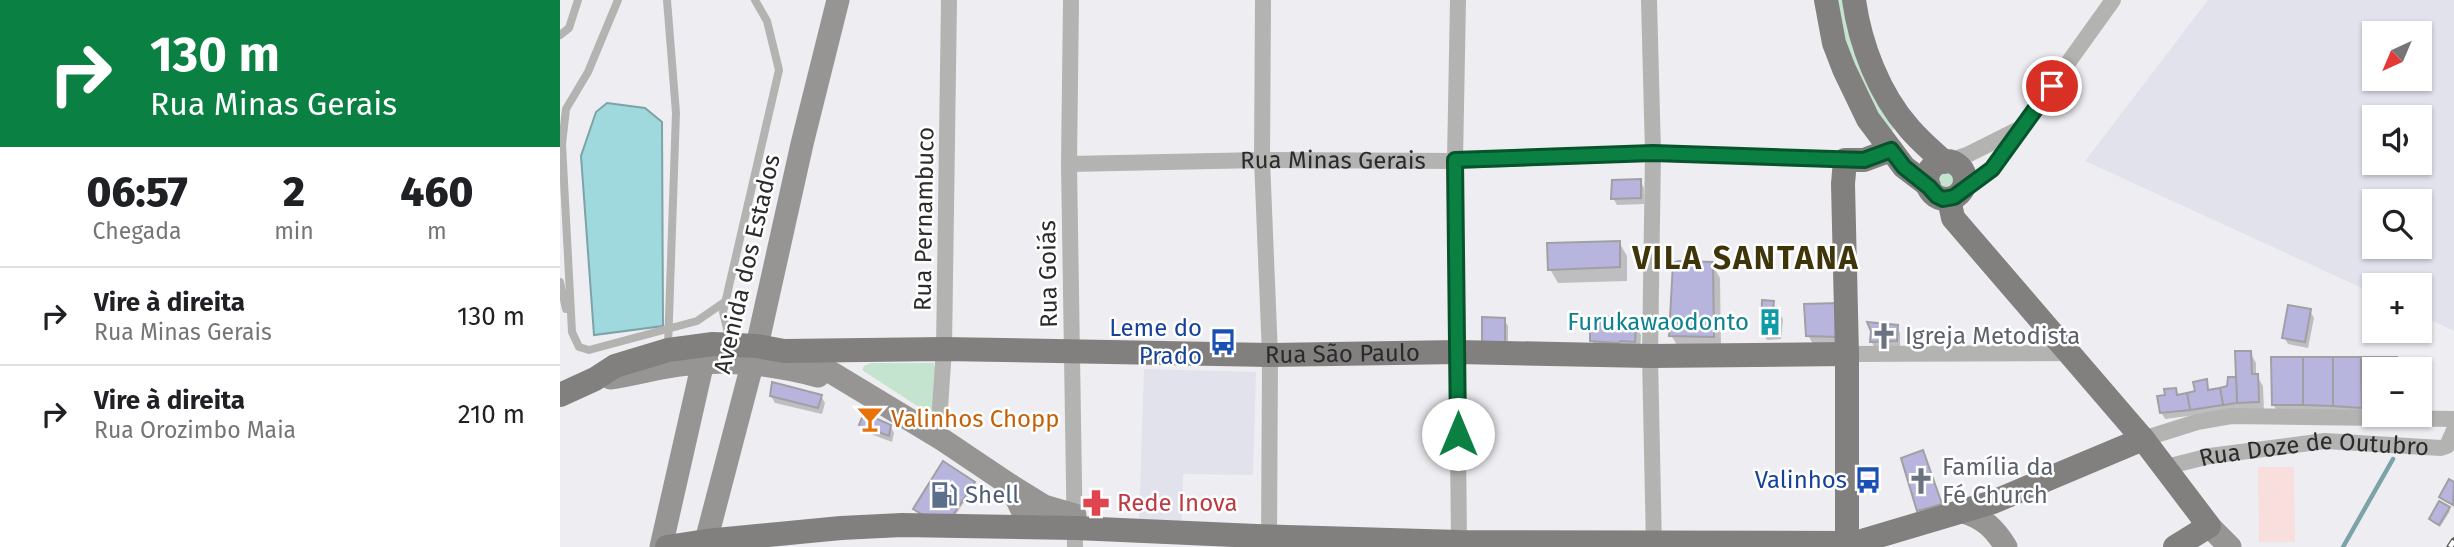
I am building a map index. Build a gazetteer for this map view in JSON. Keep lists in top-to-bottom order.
{
  "streets": {
    "main road": [
      "Rua Minas Gerais",
      "Avenida dos Estados",
      "Rua São Paulo",
      "Rua Doze de Outubro"
    ],
    "street": ["Rua Pernambuco", "Rua Goiás"]
  },
  "crossings": [
    ["Rua Minas Gerais", "Rua Goiás"],
    ["Rua Pernambuco", "Rua São Paulo"],
    ["Avenida dos Estados", "Rua Doze de Outubro"],
    ["Rua Goiás", "Rua São Paulo"],
    ["Rua Goiás", "Rua Doze de Outubro"]
  ],
  "districts": ["VILA SANTANA"],
  "places": {
    "building": ["Furukawaodonto"],
    "church": ["Igreja Metodista", "Família da Fé Church"],
    "bus stop": ["Leme do Prado", "Valinhos"],
    "bar": ["Valinhos Chopp"],
    "fuel station": ["Shell"],
    "pharmacy": ["Rede Inova"]
  },
  "north": "bottom left",
  "page": {
    "turn": ["130 m", "Rua Minas Gerais"],
    "map_buttons": ["+", "−"],
    "eta": [
      "06:57",
      "Chegada",
      "2",
      "min",
      "460",
      "m"
    ],
    "list": [
      {
        "name": "Vire à direita",
        "note": "Rua Minas Gerais",
        "value": "130 m"
      },
      {
        "name": "Vire à direita",
        "note": "Rua Orozimbo Maia",
        "value": "210 m"
      }
    ]
  }
}
